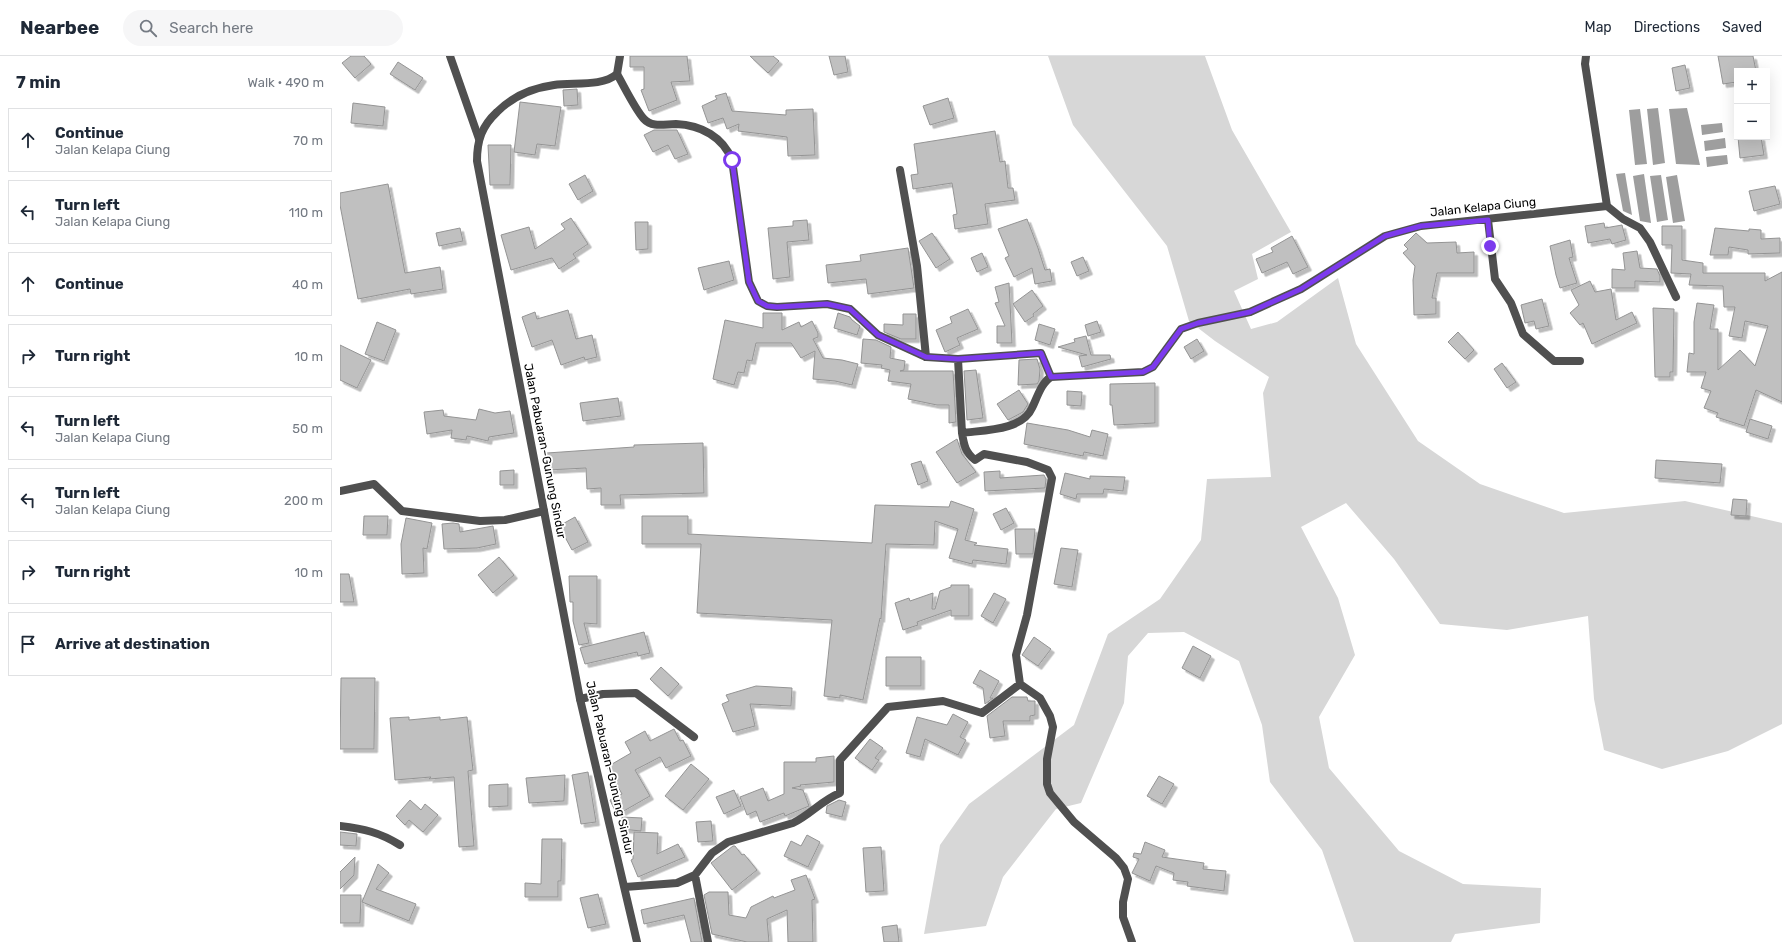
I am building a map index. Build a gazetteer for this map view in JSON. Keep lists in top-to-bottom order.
{
  "streets": {
    "street": ["Jalan Kelapa Ciung", "Jalan Pabuaran–Gunung Sindur"]
  },
  "page": {
    "header": "Nearbee",
    "search": "Search here",
    "nav": ["Map", "Directions", "Saved"],
    "heading": ["7 min", "Walk · 490 m"],
    "map_buttons": ["+", "−"],
    "list": [
      ["Continue", "Jalan Kelapa Ciung", "70 m"],
      ["Turn left", "Jalan Kelapa Ciung", "110 m"],
      ["Continue", "40 m"],
      ["Turn right", "10 m"],
      ["Turn left", "Jalan Kelapa Ciung", "50 m"],
      ["Turn left", "Jalan Kelapa Ciung", "200 m"],
      ["Turn right", "10 m"],
      "Arrive at destination"
    ]
  }
}
